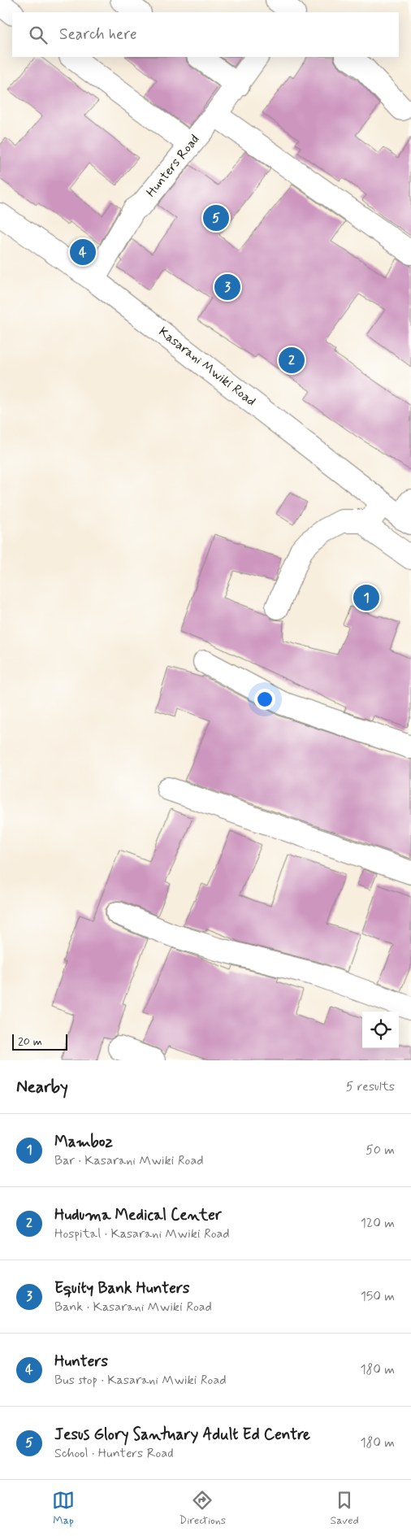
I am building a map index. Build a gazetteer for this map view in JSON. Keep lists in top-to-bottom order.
{
  "streets": {
    "street": ["Hunters Road", "Kasarani Mwiki Road"]
  },
  "crossings": [
    ["Hunters Road", "Kasarani Mwiki Road"]
  ],
  "scale_bar": "20 m",
  "page": {
    "search": "Search here",
    "pins": [
      "5",
      "4",
      "3",
      "2",
      "1"
    ],
    "scale": "20 m",
    "heading": ["Nearby", "5 results"],
    "list": [
      {
        "mark": "1",
        "name": "Mamboz",
        "note": "Bar · Kasarani Mwiki Road",
        "value": "50 m"
      },
      {
        "mark": "2",
        "name": "Huduma Medical Center",
        "note": "Hospital · Kasarani Mwiki Road",
        "value": "120 m"
      },
      {
        "mark": "3",
        "name": "Equity Bank Hunters",
        "note": "Bank · Kasarani Mwiki Road",
        "value": "150 m"
      },
      {
        "mark": "4",
        "name": "Hunters",
        "note": "Bus stop · Kasarani Mwiki Road",
        "value": "180 m"
      },
      {
        "mark": "5",
        "name": "Jesus Glory Santuary Adult Ed Centre",
        "note": "School · Hunters Road",
        "value": "180 m"
      }
    ],
    "nav": ["Map", "Directions", "Saved"]
  }
}
